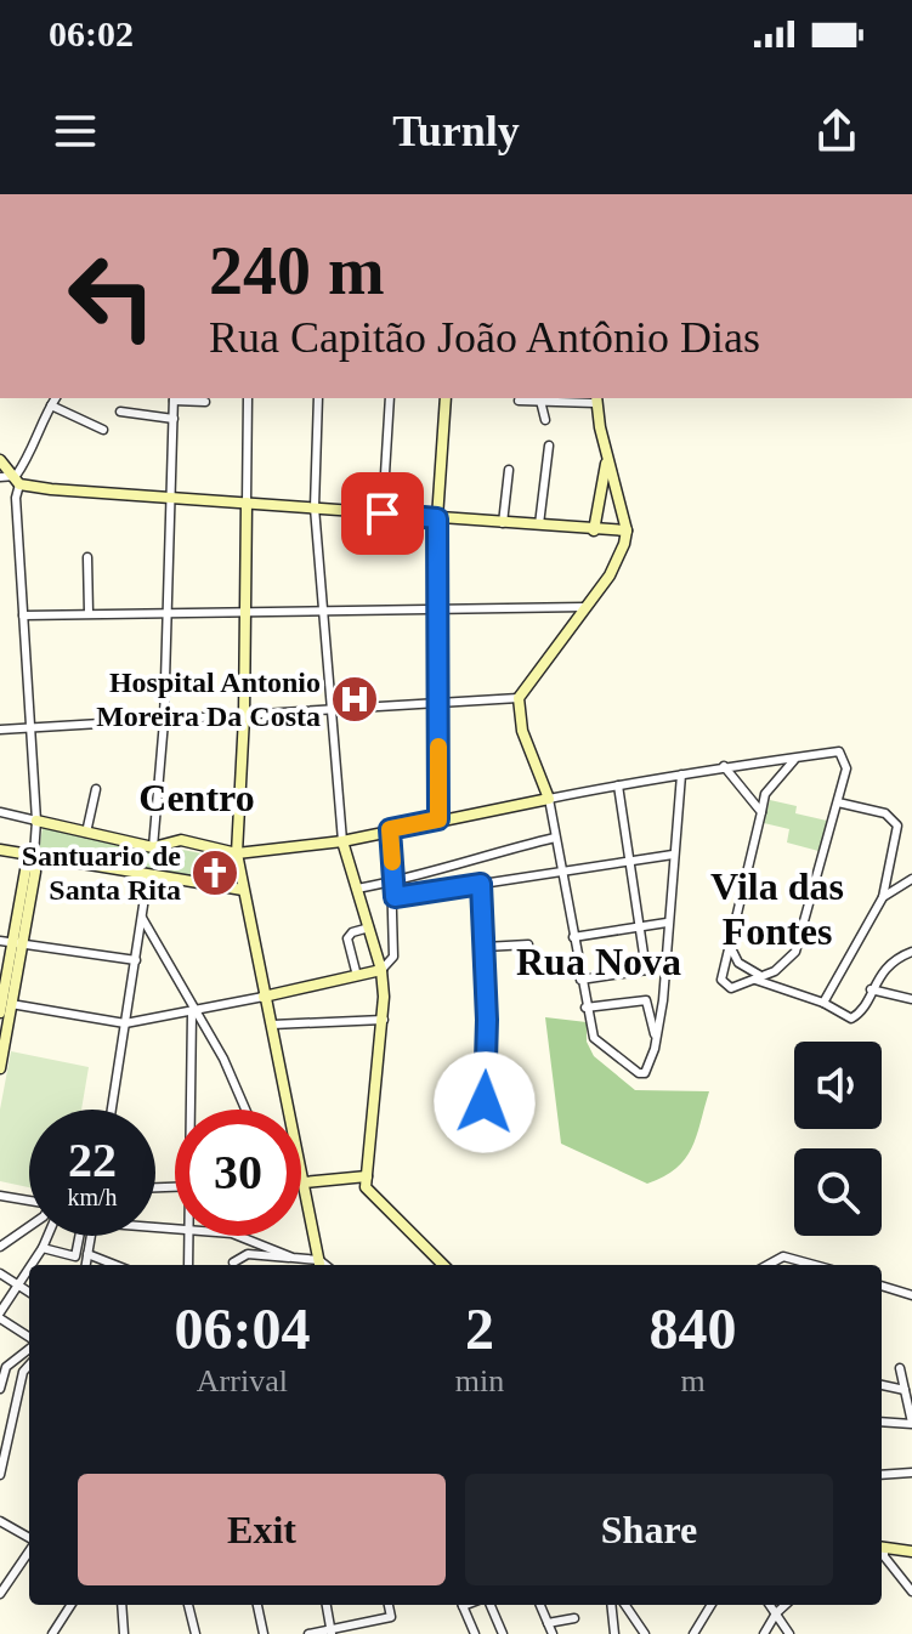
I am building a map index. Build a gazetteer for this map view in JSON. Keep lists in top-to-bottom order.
{
  "districts": ["Centro", "Vila das Fontes", "Rua Nova"],
  "places": {
    "hospital": ["Hospital Antonio Moreira Da Costa"],
    "church": ["Santuario de Santa Rita"]
  },
  "page": {
    "status": "06:02",
    "header": "Turnly",
    "turn": ["240 m", "Rua Capitão João Antônio Dias"],
    "speed": "22 km/h",
    "limit": "30",
    "eta": [
      "06:04",
      "Arrival",
      "2",
      "min",
      "840",
      "m"
    ],
    "buttons": ["Exit", "Share"]
  }
}
